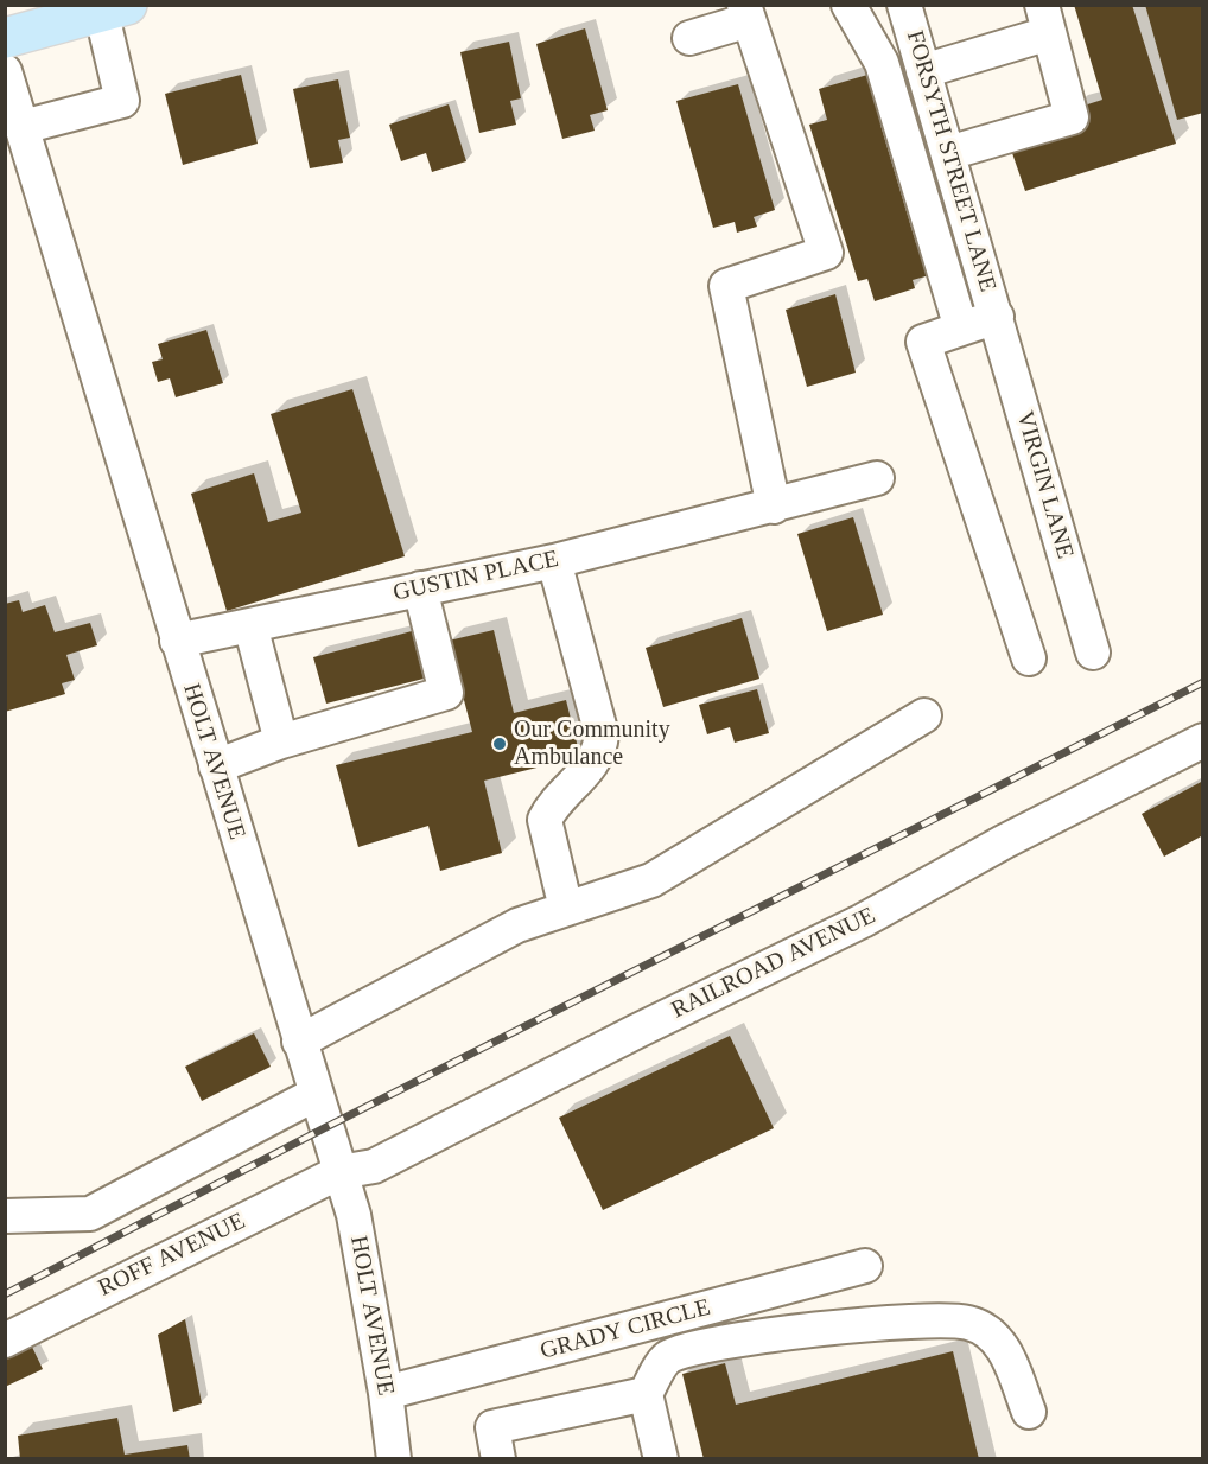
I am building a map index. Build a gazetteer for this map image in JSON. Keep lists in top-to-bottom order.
{
  "streets": {
    "street": [
      "FORSYTH STREET LANE",
      "VIRGIN LANE",
      "GUSTIN PLACE",
      "HOLT AVENUE",
      "RAILROAD AVENUE",
      "ROFF AVENUE",
      "GRADY CIRCLE"
    ]
  },
  "crossings": [
    ["FORSYTH STREET LANE", "VIRGIN LANE"],
    ["GUSTIN PLACE", "HOLT AVENUE"],
    ["HOLT AVENUE", "RAILROAD AVENUE"],
    ["HOLT AVENUE", "ROFF AVENUE"],
    ["HOLT AVENUE", "GRADY CIRCLE"],
    ["RAILROAD AVENUE", "ROFF AVENUE"]
  ],
  "places": ["Our Community Ambulance"]
}
